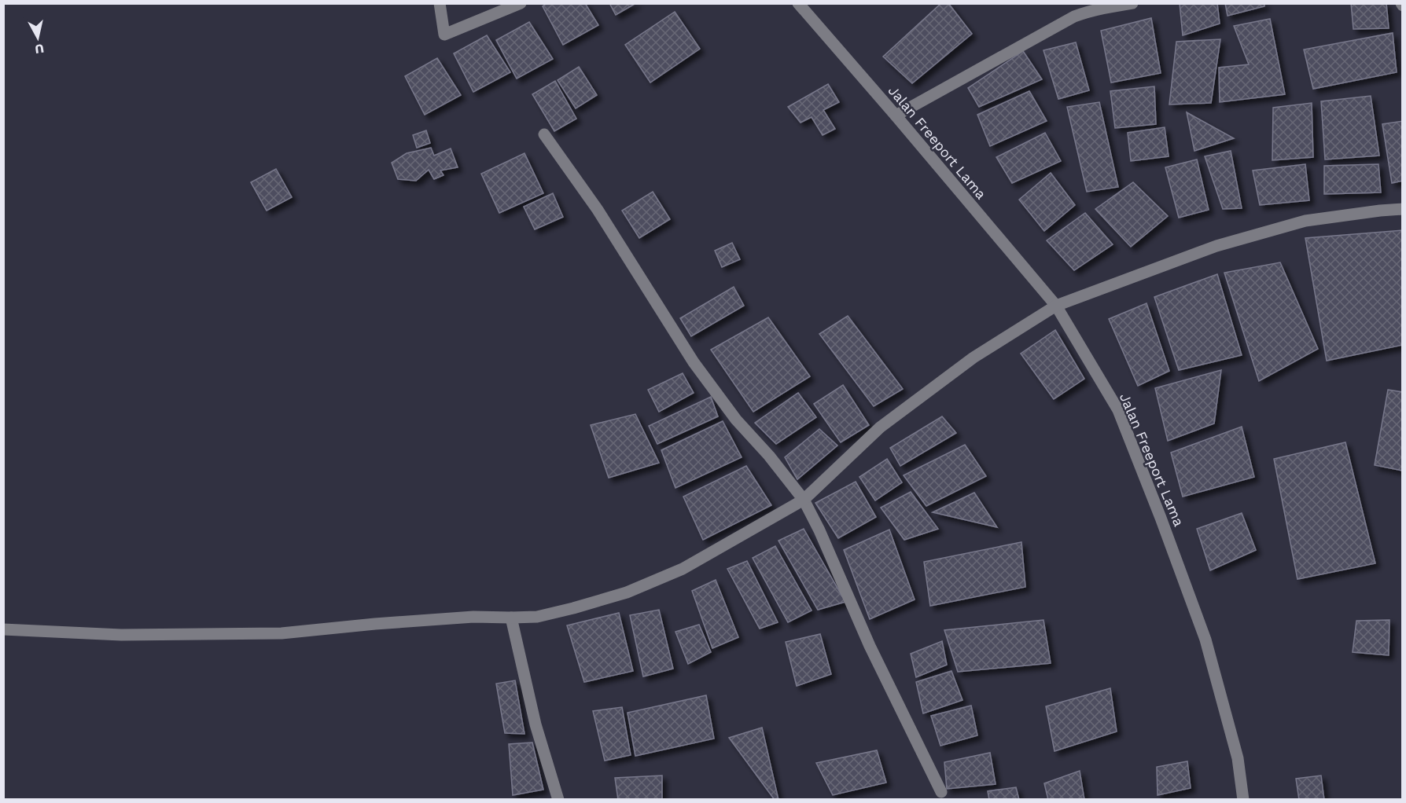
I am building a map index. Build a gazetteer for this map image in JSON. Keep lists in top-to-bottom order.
{
  "streets": {
    "street": ["Jalan Freeport Lama"]
  },
  "north": "bottom"
}
